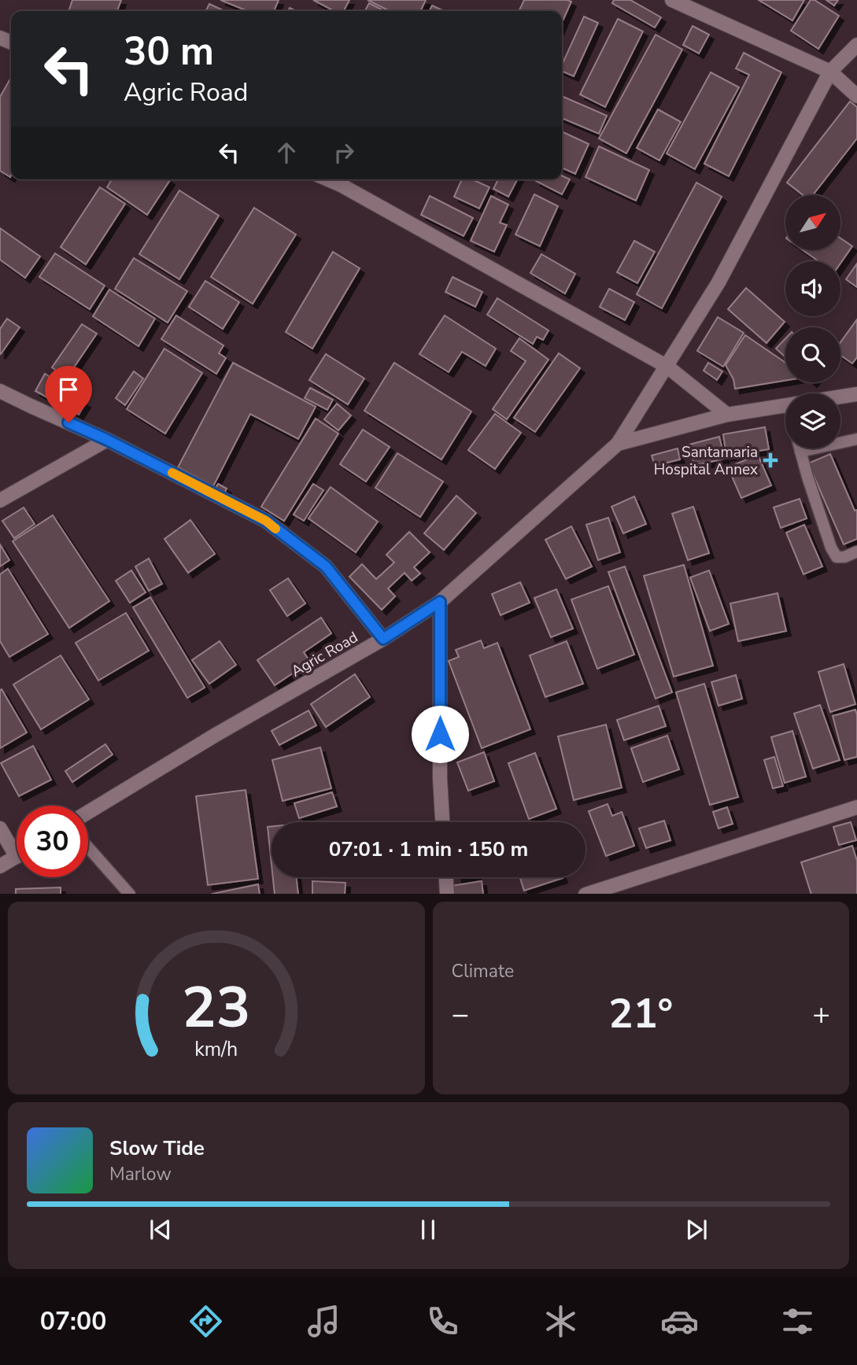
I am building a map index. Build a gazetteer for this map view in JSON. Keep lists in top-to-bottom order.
{
  "streets": {
    "street": ["Agric Road"]
  },
  "places": {
    "health": ["Santamaria Hospital Annex"]
  },
  "north": "top right",
  "page": {
    "turn": ["30 m", "Agric Road"],
    "limit": "30",
    "trip": "07:01 · 1 min · 150 m",
    "tile": "Climate",
    "heat": ["−", "21°", "+"],
    "song": ["Slow Tide", "Marlow"],
    "tabs": "07:00",
    "gauge": ["23", "km/h"]
  }
}
